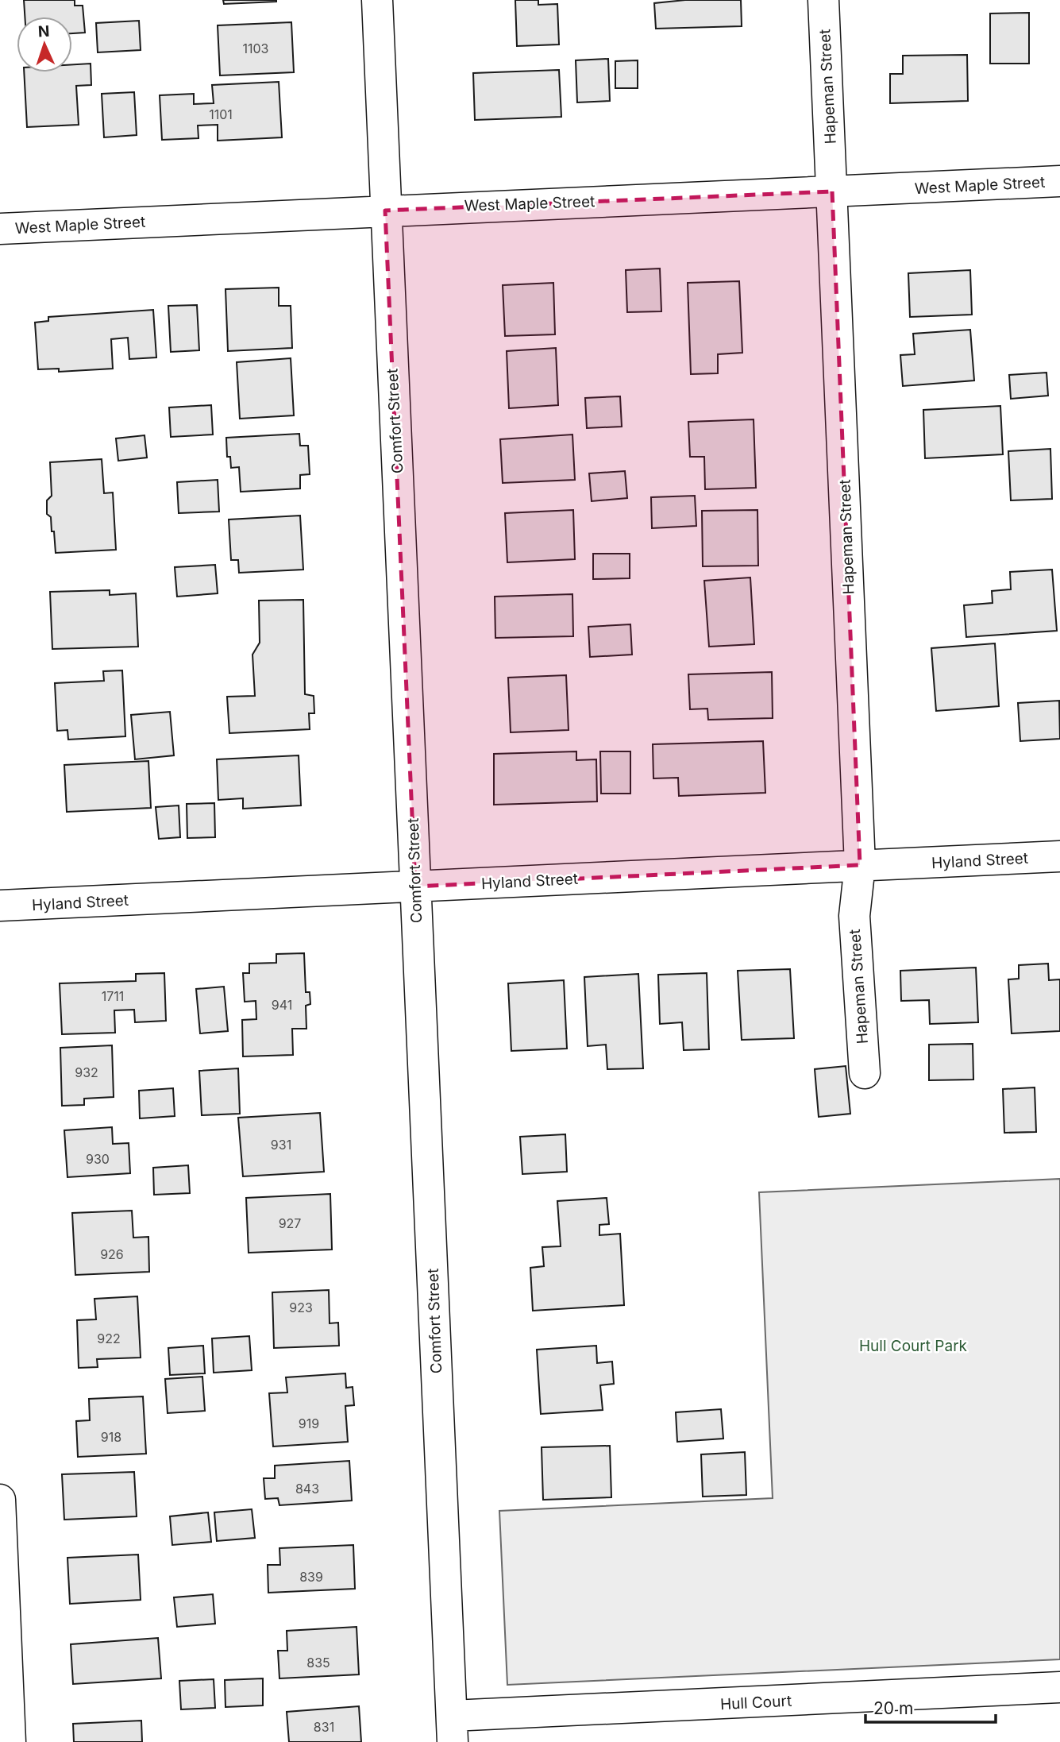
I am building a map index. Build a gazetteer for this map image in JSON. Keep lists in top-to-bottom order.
{
  "streets": {
    "street": [
      "Hapeman Street",
      "West Maple Street",
      "Comfort Street",
      "Hyland Street",
      "Hull Court"
    ]
  },
  "crossings": [
    ["Hapeman Street", "West Maple Street"],
    ["Hapeman Street", "Hyland Street"],
    ["West Maple Street", "Comfort Street"],
    ["Comfort Street", "Hyland Street"],
    ["Comfort Street", "Hull Court"]
  ],
  "parks": ["Hull Court Park"],
  "house_numbers": [
    "1103",
    "1101",
    "1711",
    "941",
    "932",
    "931",
    "930",
    "927",
    "926",
    "923",
    "922",
    "919",
    "918",
    "843",
    "839",
    "835",
    "831"
  ],
  "scale_bar": "20 m",
  "north": "top"
}
